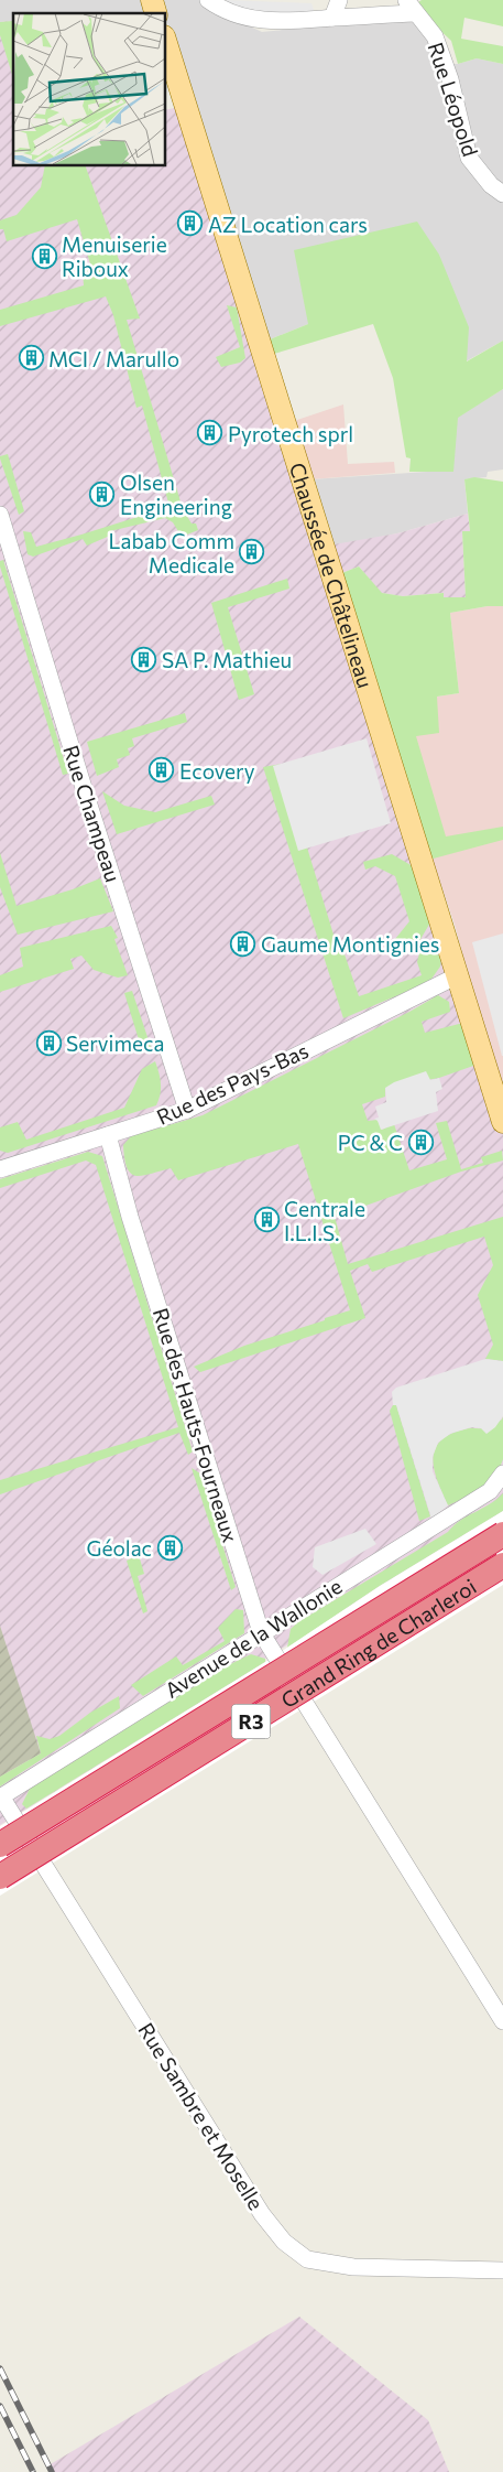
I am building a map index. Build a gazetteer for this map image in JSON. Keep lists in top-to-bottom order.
{
  "streets": {
    "highway": ["Grand Ring de Charleroi", "R3"],
    "main road": ["Chaussée de Châtelineau"],
    "street": [
      "Rue Léopold",
      "Rue Champeau",
      "Rue des Pays-Bas",
      "Rue des Hauts-Fourneaux",
      "Avenue de la Wallonie",
      "Rue Sambre et Moselle"
    ]
  },
  "crossings": [
    ["Chaussée de Châtelineau", "Rue des Pays-Bas"],
    ["Rue Champeau", "Rue des Pays-Bas"],
    ["Rue des Pays-Bas", "Rue des Hauts-Fourneaux"],
    ["Rue des Hauts-Fourneaux", "Avenue de la Wallonie"],
    ["Avenue de la Wallonie", "Rue Sambre et Moselle"]
  ],
  "places": {
    "building": [
      "AZ Location cars",
      "Menuiserie Riboux",
      "MCI / Marullo",
      "Pyrotech sprl",
      "Olsen Engineering",
      "Labab Comm Medicale",
      "SA P. Mathieu",
      "Ecovery",
      "Gaume Montignies",
      "Servimeca",
      "PC & C",
      "Centrale I.L.I.S.",
      "Géolac"
    ]
  }
}
